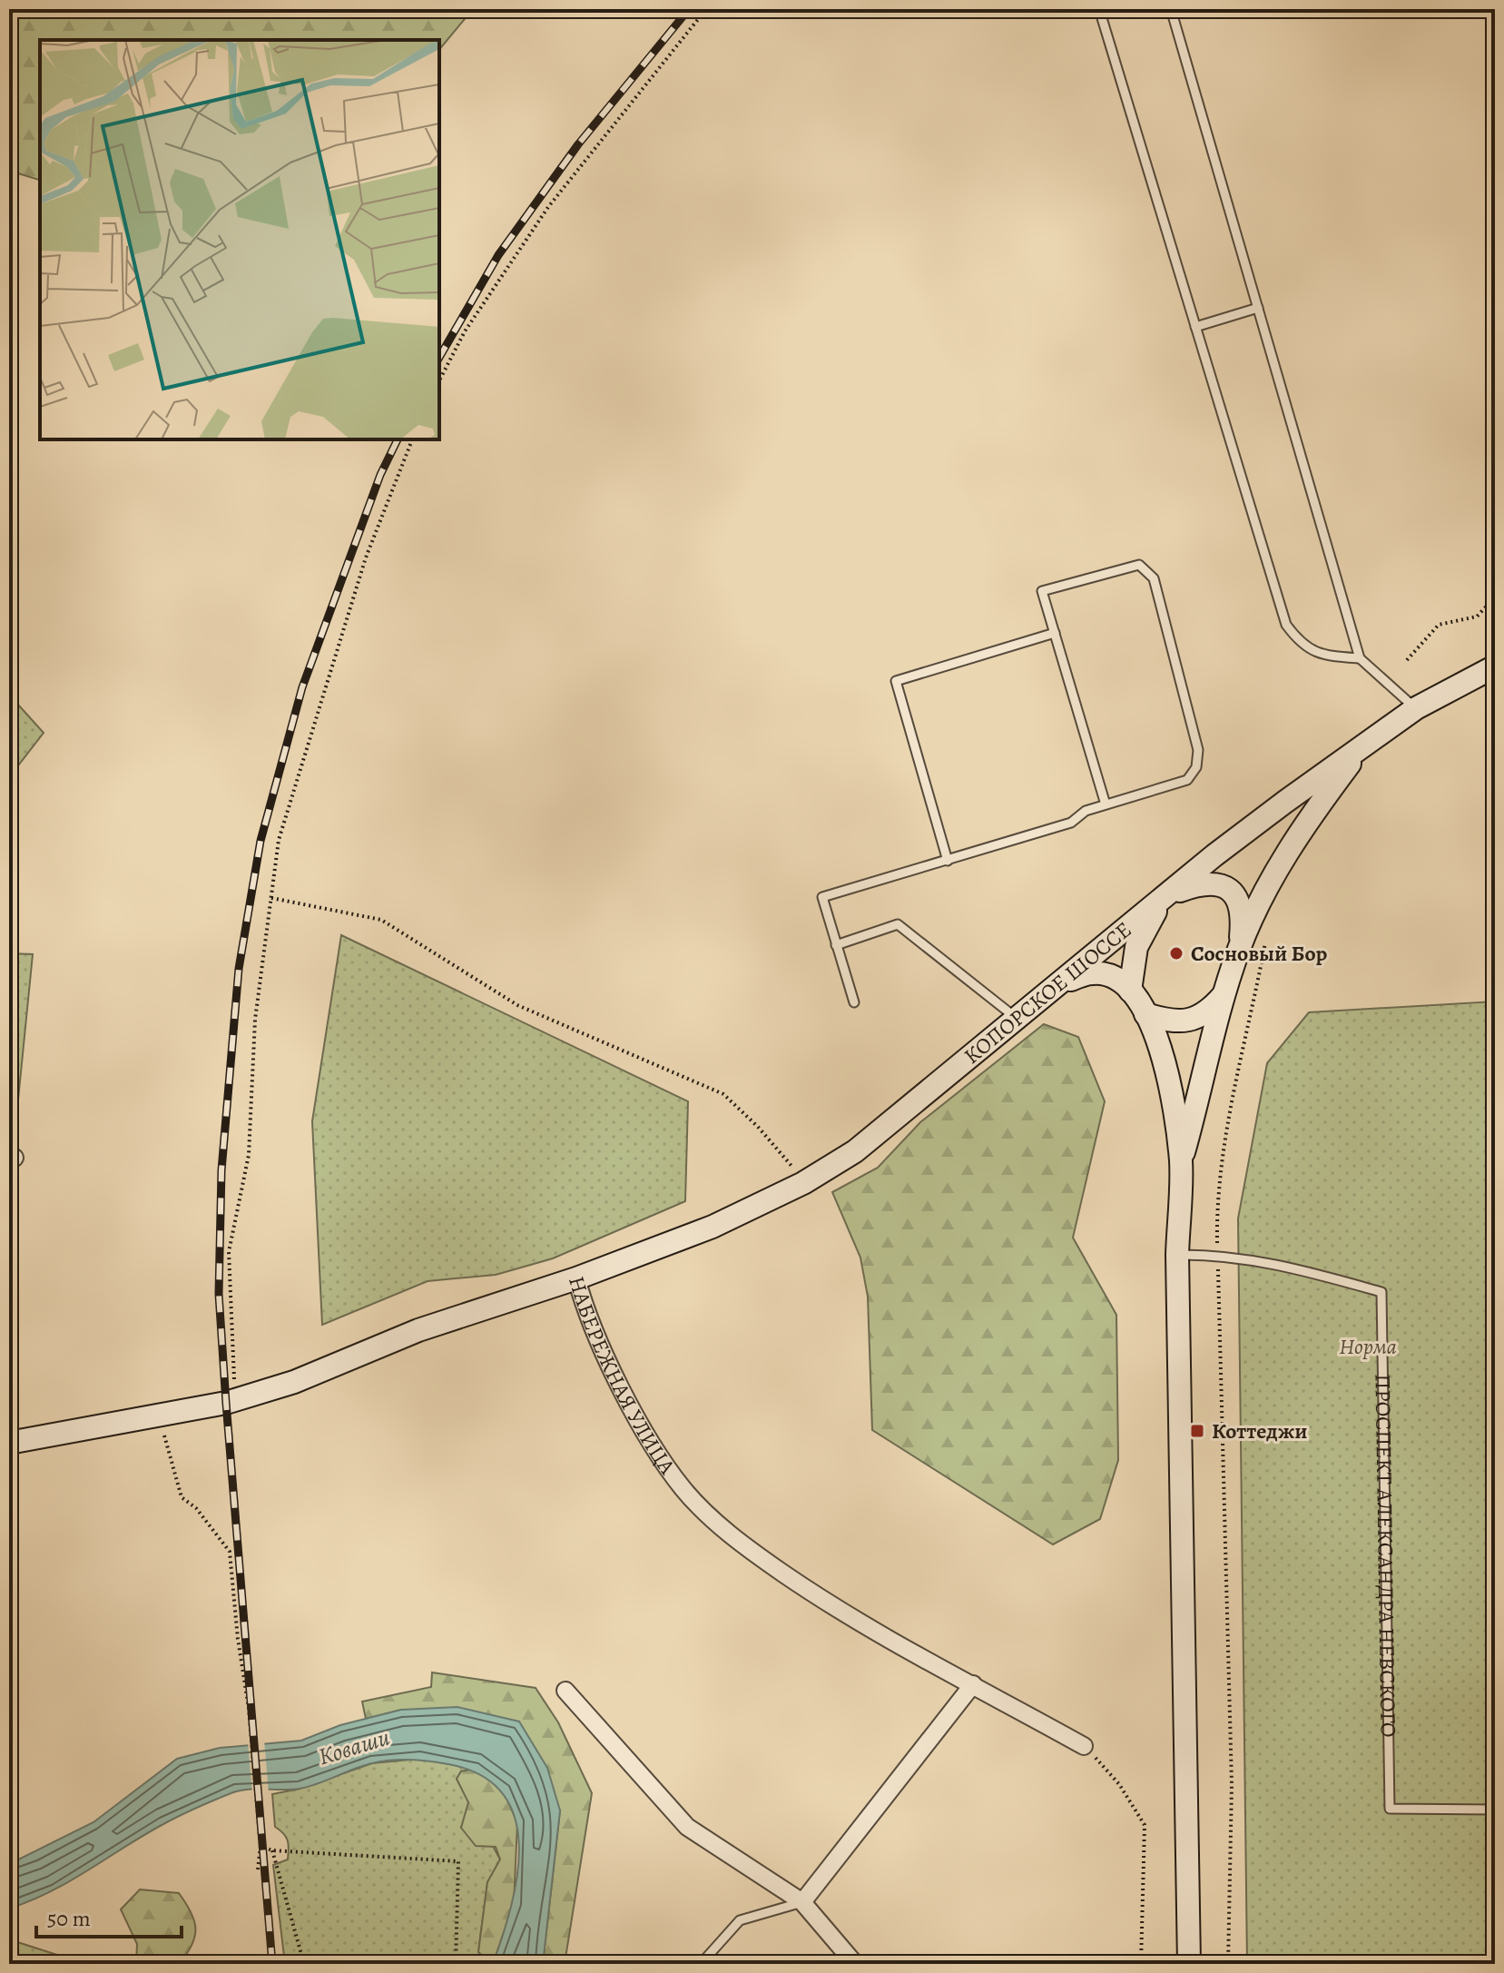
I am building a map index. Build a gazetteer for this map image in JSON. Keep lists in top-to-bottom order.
{
  "streets": {
    "main road": ["КОПОРСКОЕ ШОССЕ", "НАБЕРЕЖНАЯ УЛИЦА"],
    "lane": ["ПРОСПЕКТ АЛЕКСАНДРА НЕВСКОГО"]
  },
  "crossings": [
    ["КОПОРСКОЕ ШОССЕ", "НАБЕРЕЖНАЯ УЛИЦА"]
  ],
  "water": ["Коваши"],
  "parks": ["Норма"],
  "places": {
    "other": ["Сосновый Бор"],
    "transit": ["Коттеджи"]
  },
  "scale_bar": "50 m"
}
